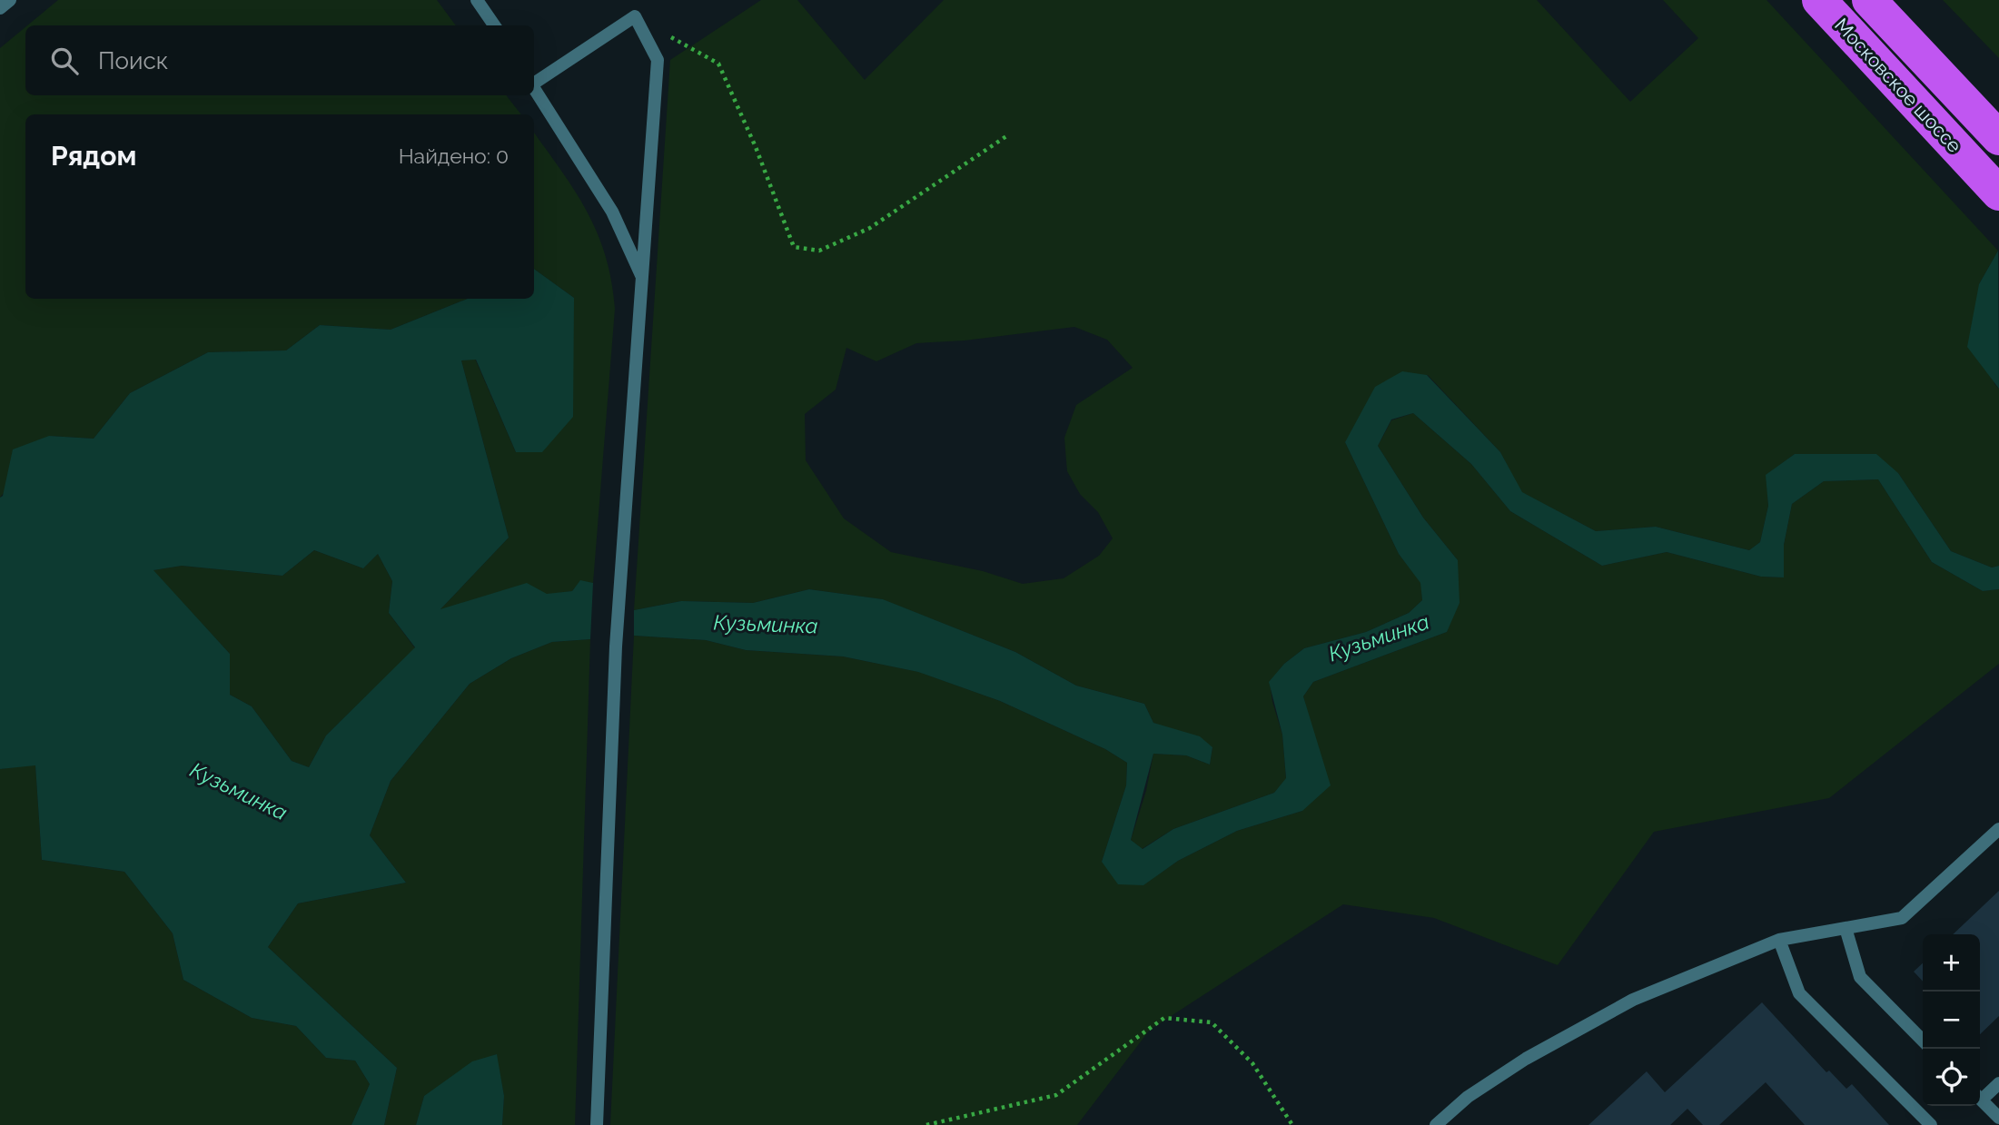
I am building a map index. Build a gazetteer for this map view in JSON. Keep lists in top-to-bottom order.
{
  "streets": {
    "highway": ["Московское шоссе"]
  },
  "water": ["Кузьминка"],
  "page": {
    "search": "Поиск",
    "heading": ["Рядом", "Найдено: 0"],
    "map_buttons": ["+", "−"]
  }
}
